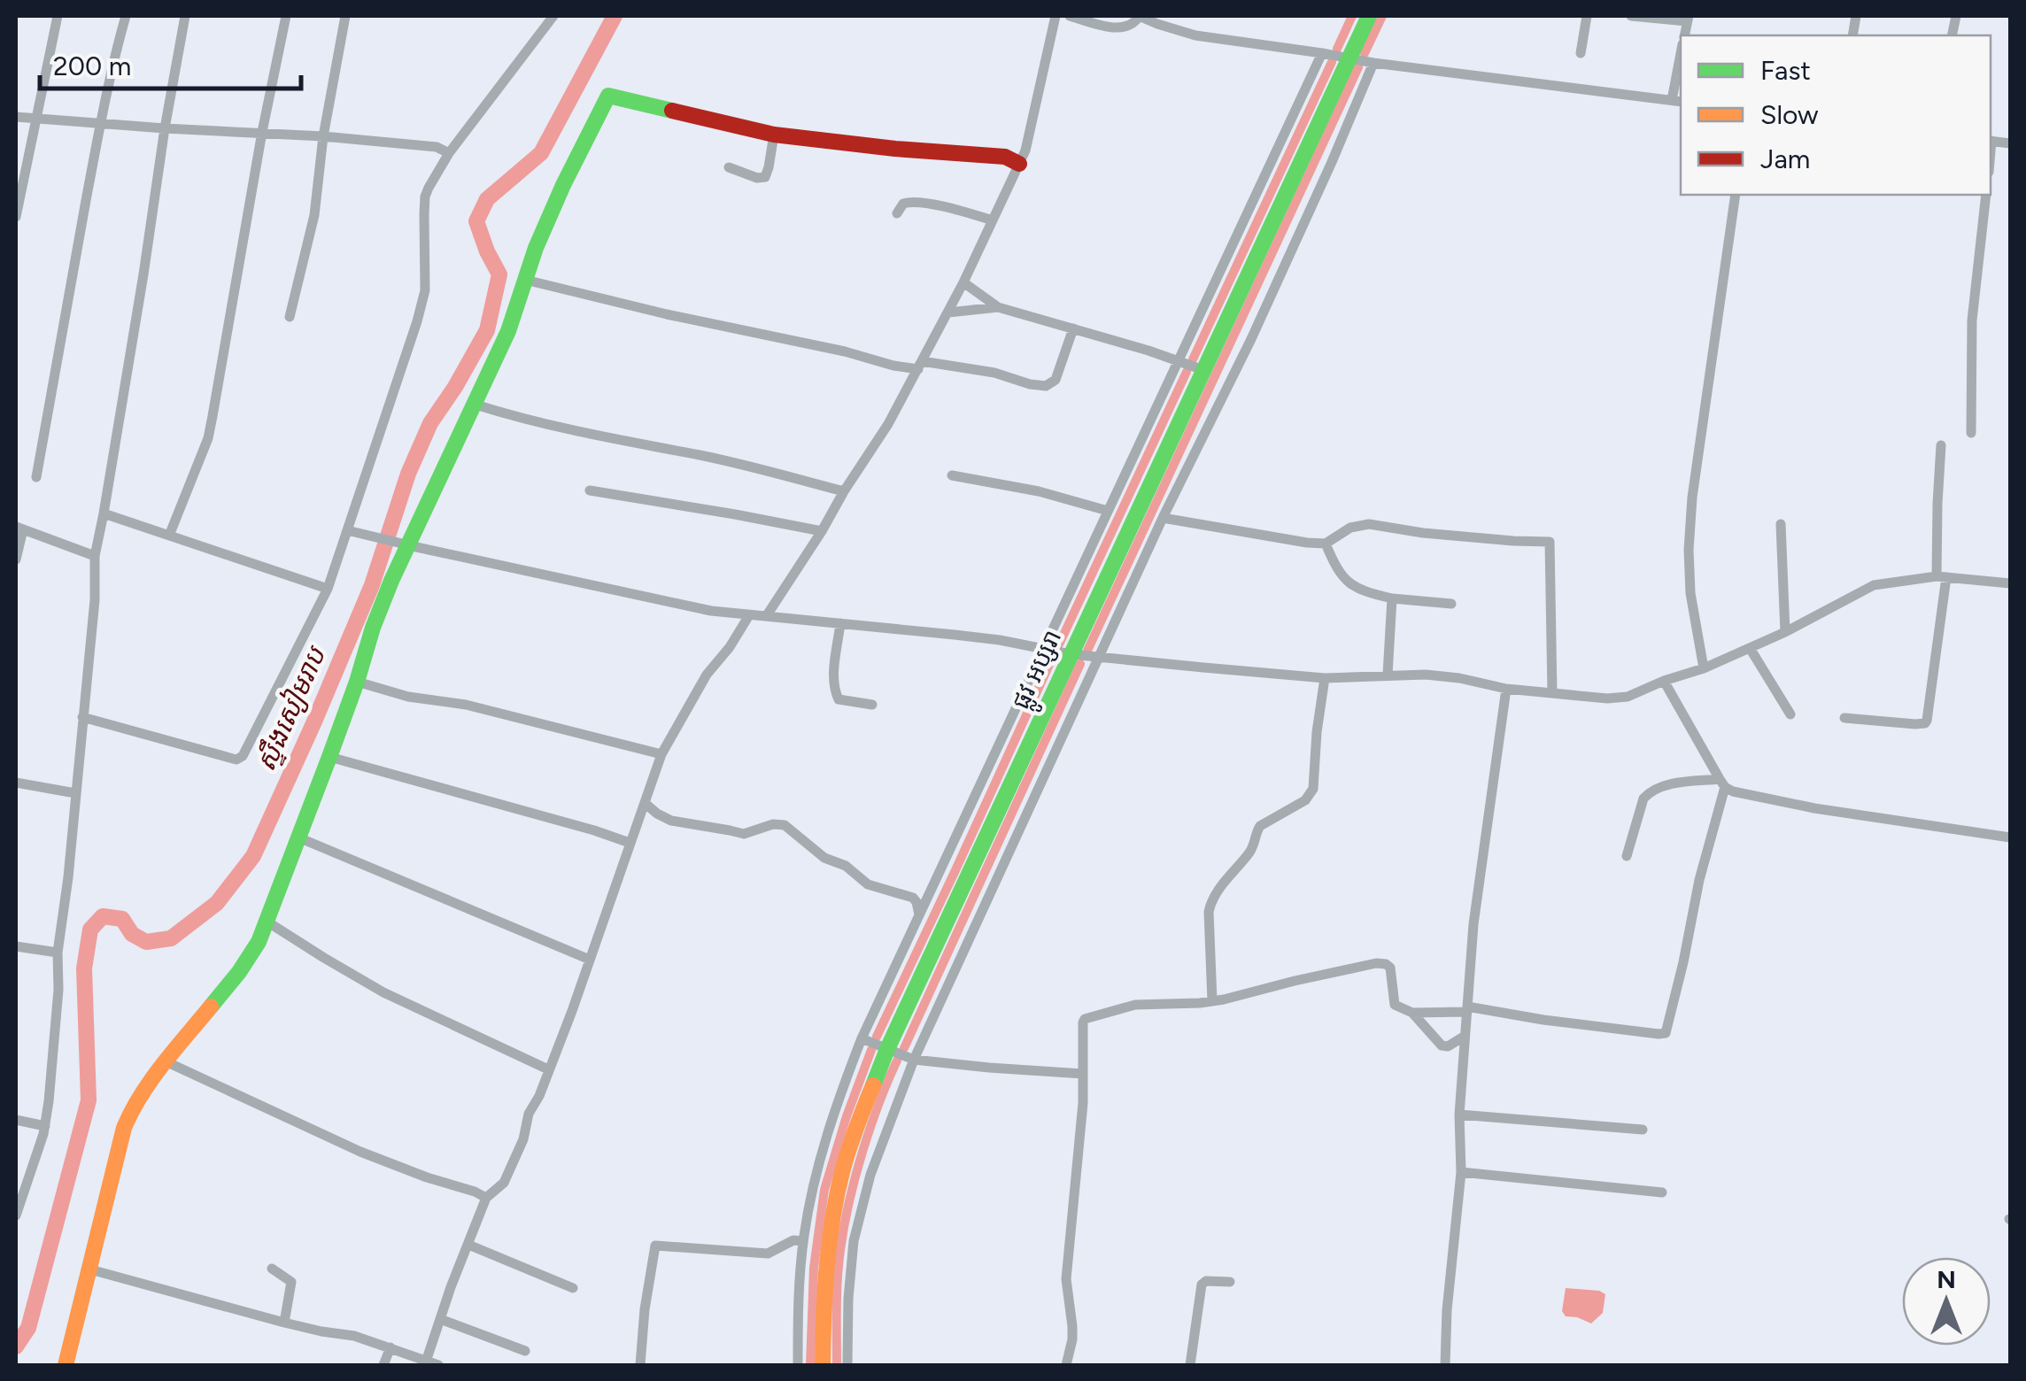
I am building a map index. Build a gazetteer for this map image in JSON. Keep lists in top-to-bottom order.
{
  "streets": {
    "street": ["ផ្លូវ អប្សរា"]
  },
  "water": ["ស្ទឹងសៀមរាប"],
  "legend": ["Fast", "Slow", "Jam"],
  "scale_bar": "200 m",
  "north": "top"
}
